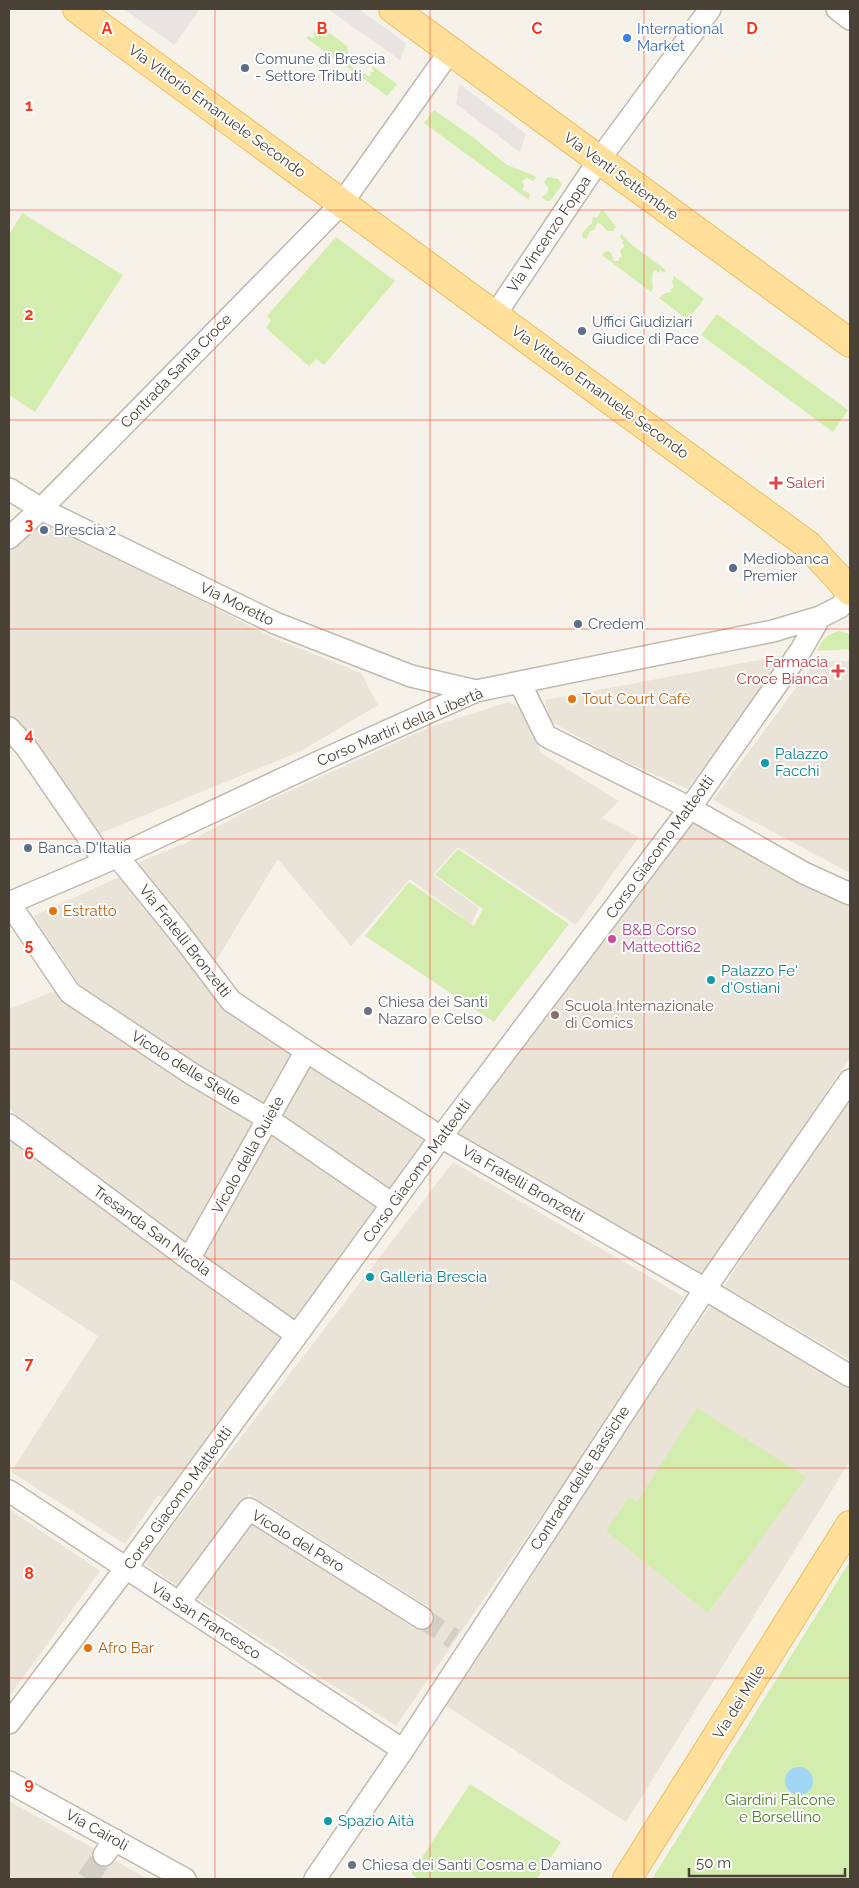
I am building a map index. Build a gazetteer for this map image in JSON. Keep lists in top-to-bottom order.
{
  "streets": {
    "main road": ["Via Vittorio Emanuele Secondo", "Via Venti Settembre", "Via dei Mille"],
    "street": [
      "Via Vincenzo Foppa",
      "Contrada Santa Croce",
      "Via Moretto",
      "Corso Martiri della Libertà",
      "Corso Giacomo Matteotti",
      "Via Fratelli Bronzetti",
      "Vicolo delle Stelle",
      "Vicolo della Quiete",
      "Tresanda San Nicola",
      "Contrada delle Bassiche",
      "Vicolo del Pero",
      "Via San Francesco",
      "Via Cairoli"
    ]
  },
  "crossings": [
    ["Via Vittorio Emanuele Secondo", "Via Vincenzo Foppa"],
    ["Via Vittorio Emanuele Secondo", "Contrada Santa Croce"],
    ["Via Vittorio Emanuele Secondo", "Corso Martiri della Libertà"],
    ["Via Venti Settembre", "Via Vincenzo Foppa"],
    ["Contrada Santa Croce", "Via Moretto"],
    ["Via Moretto", "Corso Martiri della Libertà"],
    ["Corso Martiri della Libertà", "Corso Giacomo Matteotti"],
    ["Corso Martiri della Libertà", "Via Fratelli Bronzetti"],
    ["Corso Martiri della Libertà", "Vicolo delle Stelle"],
    ["Corso Giacomo Matteotti", "Via Fratelli Bronzetti"],
    ["Corso Giacomo Matteotti", "Vicolo delle Stelle"],
    ["Corso Giacomo Matteotti", "Tresanda San Nicola"],
    ["Corso Giacomo Matteotti", "Via San Francesco"],
    ["Via Fratelli Bronzetti", "Vicolo della Quiete"],
    ["Via Fratelli Bronzetti", "Contrada delle Bassiche"],
    ["Vicolo delle Stelle", "Vicolo della Quiete"],
    ["Vicolo della Quiete", "Tresanda San Nicola"],
    ["Contrada delle Bassiche", "Via San Francesco"],
    ["Vicolo del Pero", "Via San Francesco"]
  ],
  "parks": ["Giardini Falcone e Borsellino"],
  "places": {
    "other": [
      "International Market",
      "Comune di Brescia - Settore Tributi",
      "Uffici Giudiziari Giudice di Pace",
      "Brescia 2",
      "Mediobanca Premier",
      "Credem",
      "Tout Court Cafè",
      "Palazzo Facchi",
      "Banca D'Italia",
      "Estratto",
      "B&B Corso Matteotti62",
      "Palazzo Fe' d'Ostiani",
      "Chiesa dei Santi Nazaro e Celso",
      "Scuola Internazionale di Comics",
      "Galleria Brescia",
      "Afro Bar",
      "Spazio Aità",
      "Chiesa dei Santi Cosma e Damiano"
    ],
    "health": ["Saleri", "Farmacia Croce Bianca"]
  },
  "scale_bar": "50 m",
  "grid": {
    "columns": [
      "A",
      "B",
      "C",
      "D"
    ],
    "rows": [
      "1",
      "2",
      "3",
      "4",
      "5",
      "6",
      "7",
      "8",
      "9"
    ]
  }
}
